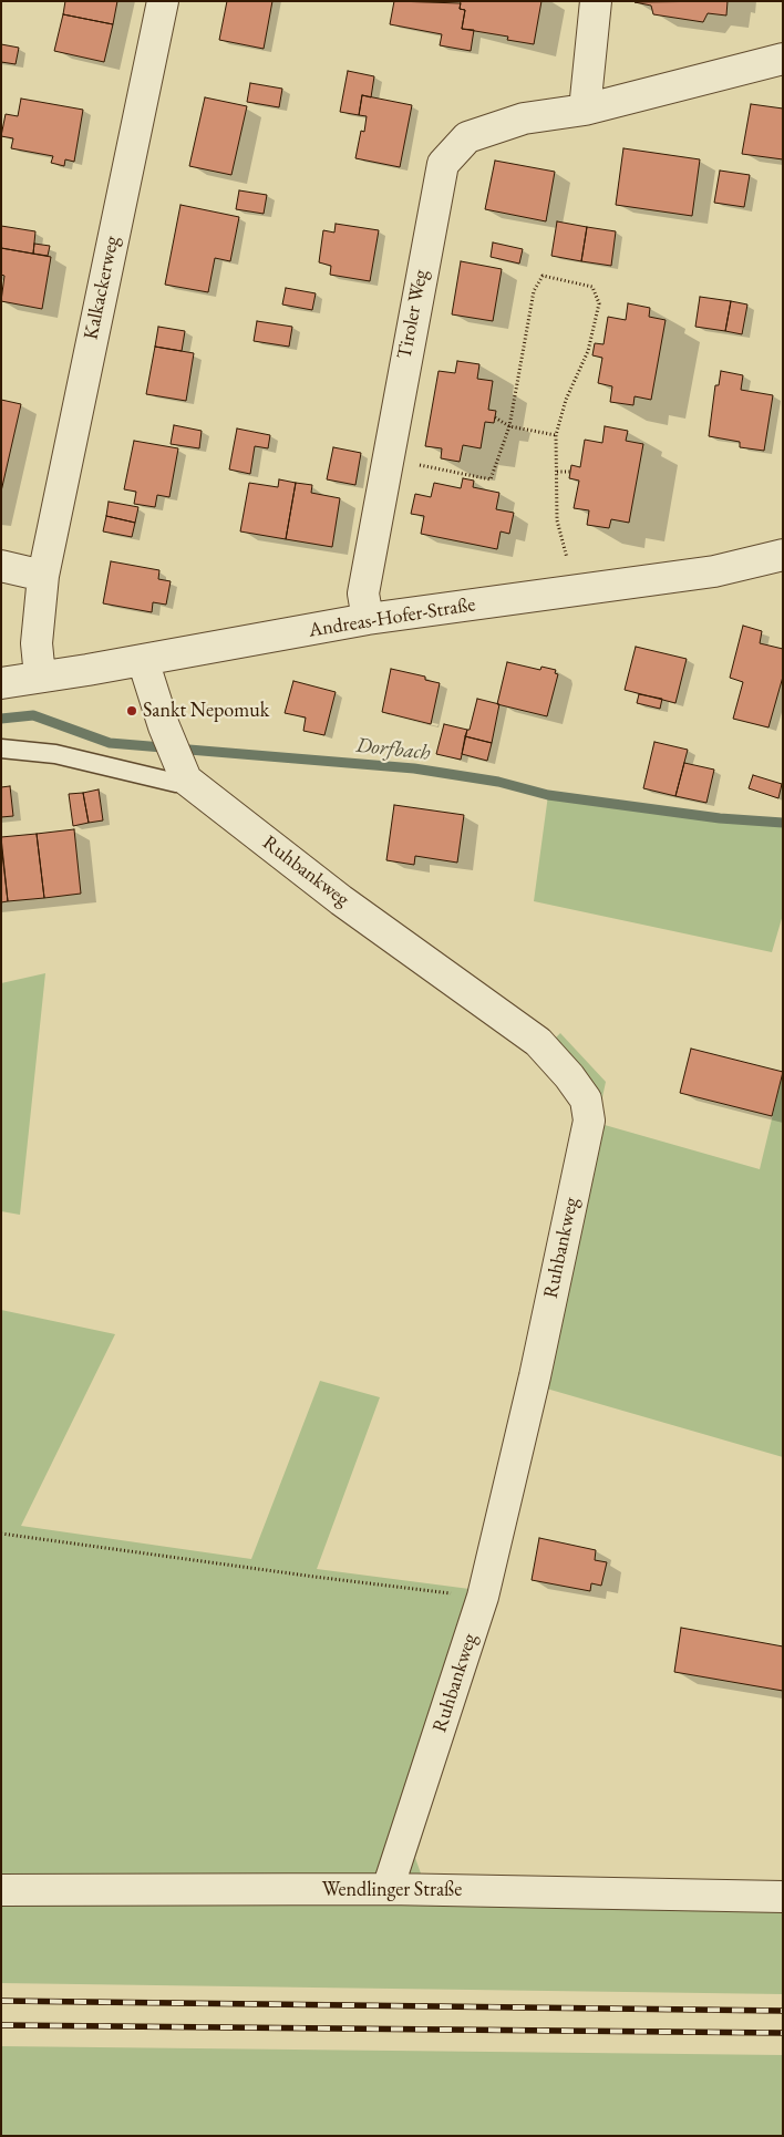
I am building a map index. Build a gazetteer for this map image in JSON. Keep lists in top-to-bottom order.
{
  "streets": {
    "street": [
      "Kalkackerweg",
      "Tiroler Weg",
      "Andreas-Hofer-Straße",
      "Ruhbankweg",
      "Wendlinger Straße"
    ]
  },
  "crossings": [
    ["Kalkackerweg", "Andreas-Hofer-Straße"],
    ["Tiroler Weg", "Andreas-Hofer-Straße"],
    ["Andreas-Hofer-Straße", "Ruhbankweg"],
    ["Ruhbankweg", "Wendlinger Straße"]
  ],
  "water": ["Dorfbach"],
  "places": ["Sankt Nepomuk"]
}
